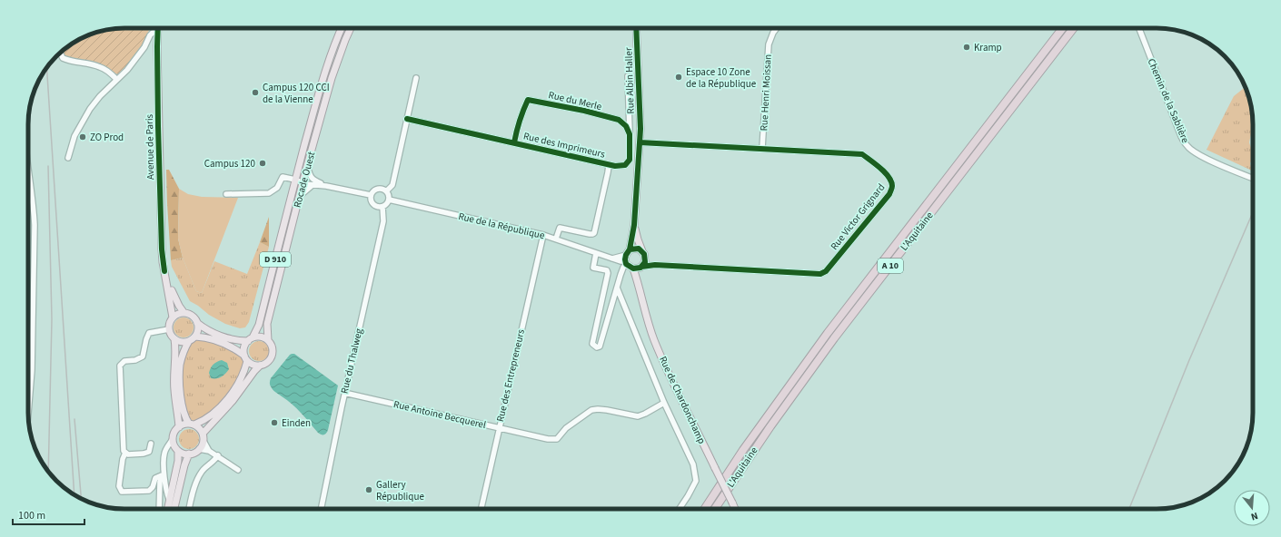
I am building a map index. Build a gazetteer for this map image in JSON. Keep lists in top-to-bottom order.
{
  "streets": {
    "highway": ["L'Aquitaine", "A 10"],
    "main road": [
      "Rue Albin Haller",
      "Avenue de Paris",
      "Rocade Ouest",
      "D 910",
      "Rue de Chardonchamp"
    ],
    "street": [
      "Rue Henri Moissan",
      "Rue du Merle",
      "Chemin de la Sablière",
      "Rue des Imprimeurs",
      "Rue Victor Grignard",
      "Rue de la République",
      "Rue du Thalweg",
      "Rue des Entrepreneurs",
      "Rue Antoine Becquerel"
    ]
  },
  "crossings": [
    ["Rue Albin Haller", "Rue Victor Grignard"],
    ["Rue Henri Moissan", "Rue Victor Grignard"],
    ["Rue du Merle", "Rue des Imprimeurs"],
    ["Rocade Ouest", "D 910"],
    ["Rue Victor Grignard", "Rue de Chardonchamp"],
    ["Rue de la République", "Rue du Thalweg"],
    ["Rue de la République", "Rue des Entrepreneurs"],
    ["Rue de la République", "Rue de Chardonchamp"],
    ["Rue du Thalweg", "Rue Antoine Becquerel"],
    ["Rue des Entrepreneurs", "Rue Antoine Becquerel"]
  ],
  "places": [
    "Kramp",
    "Espace 10 Zone de la République",
    "Campus 120 CCI de la Vienne",
    "ZO Prod",
    "Campus 120",
    "Einden",
    "Gallery République"
  ],
  "scale_bar": "100 m",
  "north": "bottom"
}
